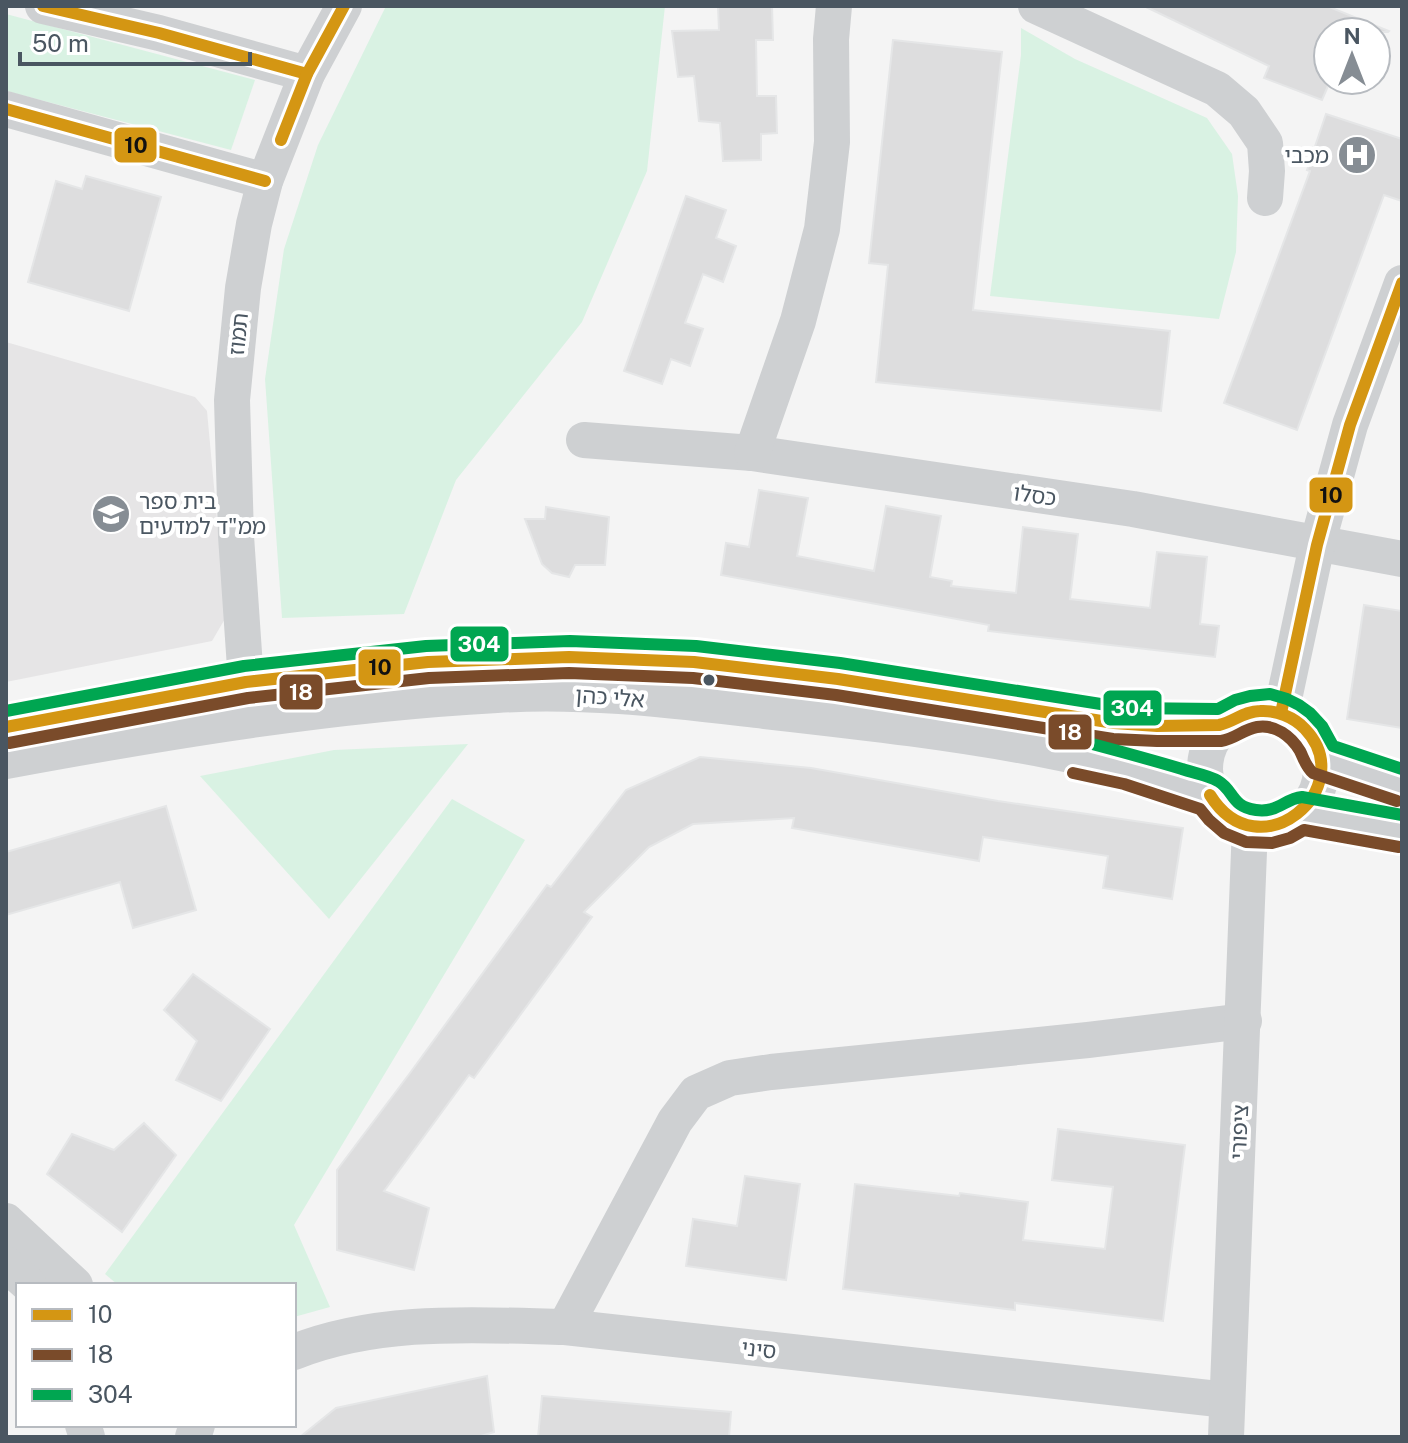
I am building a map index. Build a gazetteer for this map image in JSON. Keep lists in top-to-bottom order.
{
  "streets": {
    "street": [
      "תמוז",
      "כסלו",
      "אלי כהן",
      "ציפורי",
      "סיני"
    ]
  },
  "crossings": [
    ["תמוז", "אלי כהן"],
    ["אלי כהן", "ציפורי"],
    ["ציפורי", "סיני"]
  ],
  "places": {
    "hospital": ["מכבי"],
    "school or university": ["בית ספר ממ\"ד למדעים"]
  },
  "lines": ["transit line 10", "transit line 304", "transit line 18"],
  "legend": ["10", "18", "304"],
  "scale_bar": "50 m",
  "north": "top"
}
